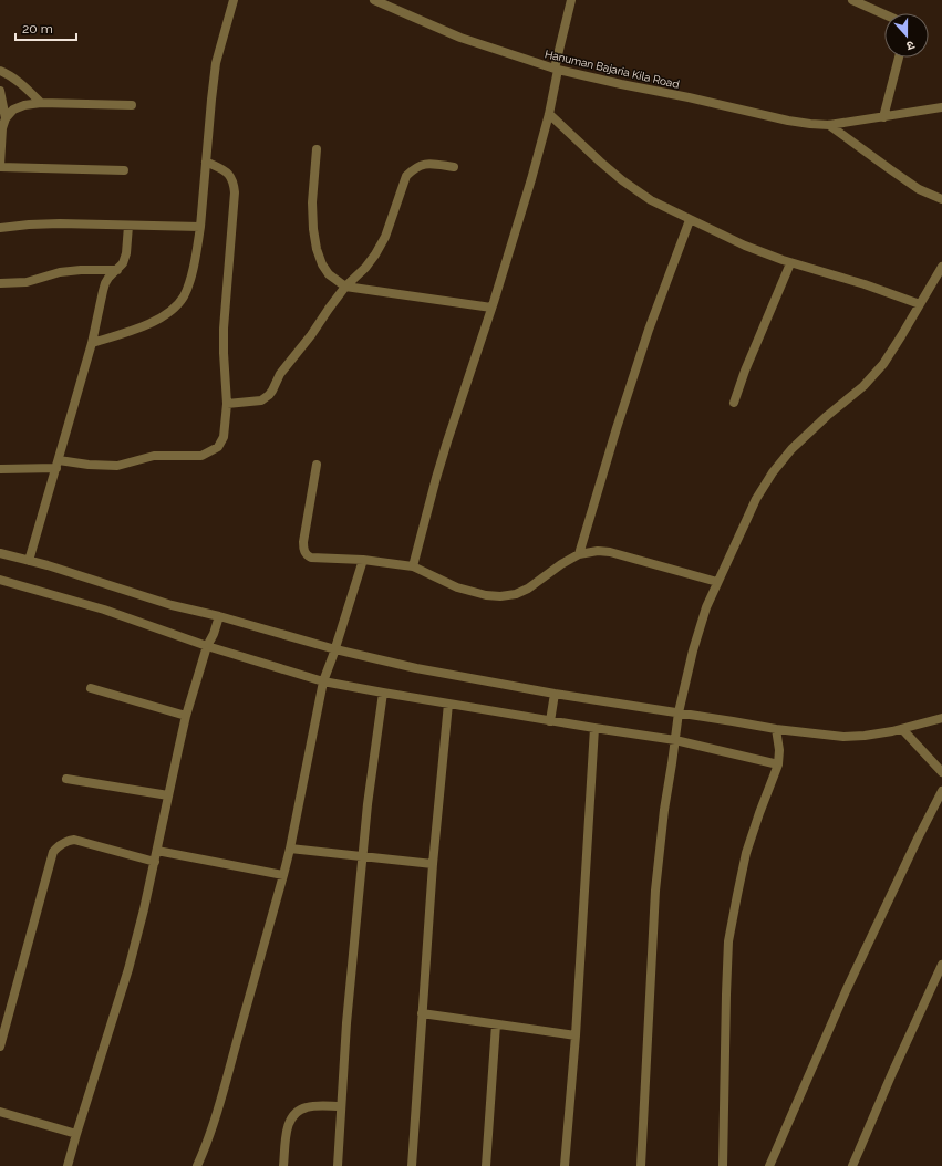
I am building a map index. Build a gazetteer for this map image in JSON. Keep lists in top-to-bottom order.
{
  "streets": {
    "street": ["Hanuman Bajaria Kila Road"]
  },
  "scale_bar": "20 m",
  "north": "bottom"
}
